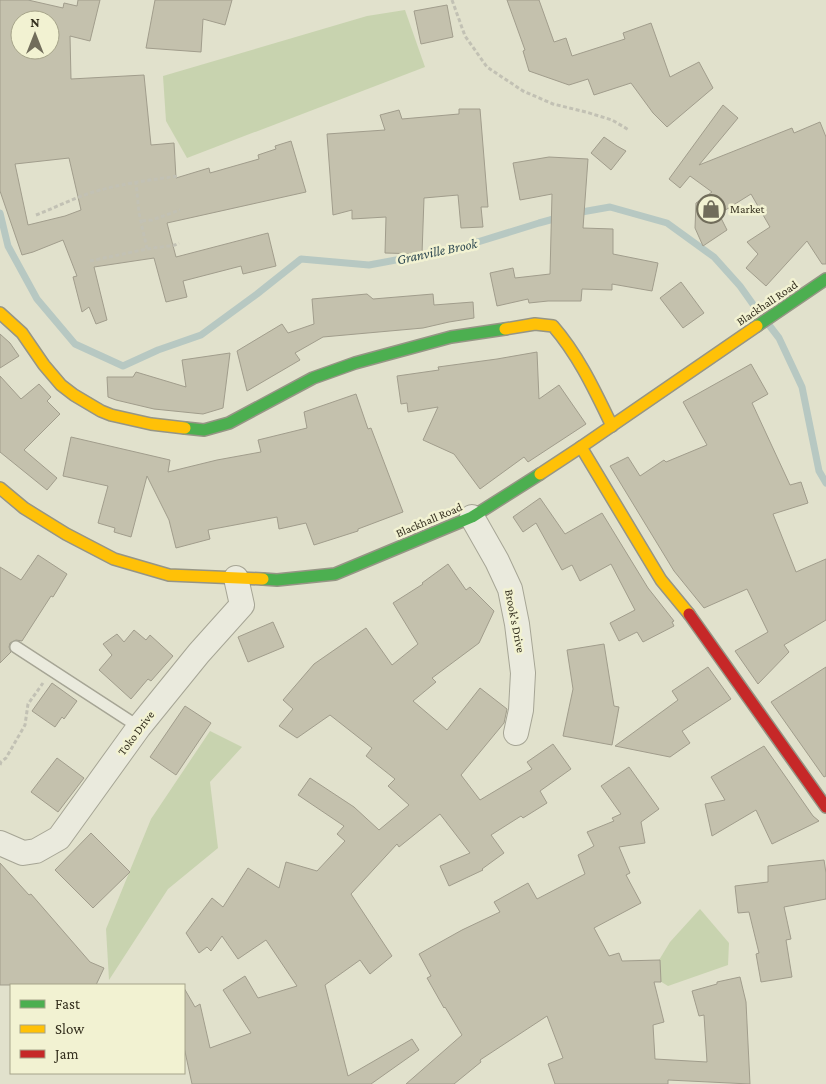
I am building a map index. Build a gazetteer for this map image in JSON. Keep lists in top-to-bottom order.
{
  "streets": {
    "street": ["Blackhall Road", "Brook's Drive", "Toko Drive"]
  },
  "crossings": [
    ["Blackhall Road", "Brook's Drive"],
    ["Blackhall Road", "Toko Drive"]
  ],
  "water": ["Granville Brook"],
  "places": {
    "shop": ["Market"]
  },
  "legend": ["Fast", "Slow", "Jam"],
  "north": "top"
}
